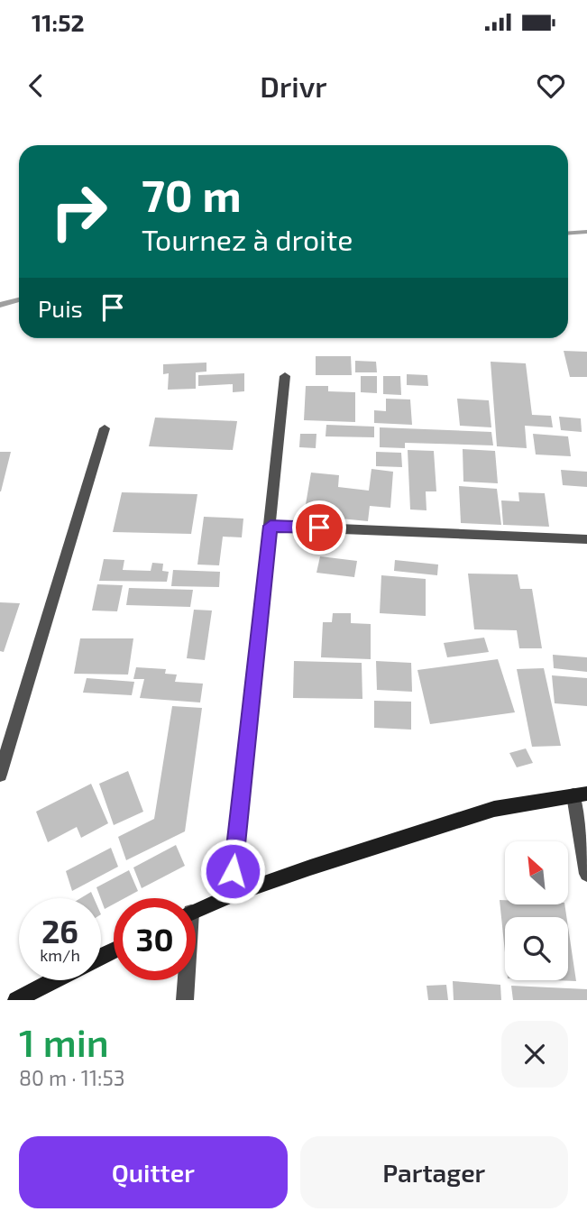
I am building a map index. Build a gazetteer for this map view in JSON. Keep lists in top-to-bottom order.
{
  "north": "top left",
  "page": {
    "status": "11:52",
    "header": "Drivr",
    "turn": ["70 m", "Tournez à droite"],
    "then": "Puis",
    "speed": "26 km/h",
    "limit": "30",
    "heading": ["1 min", "80 m · 11:53"],
    "buttons": ["Quitter", "Partager"]
  }
}
